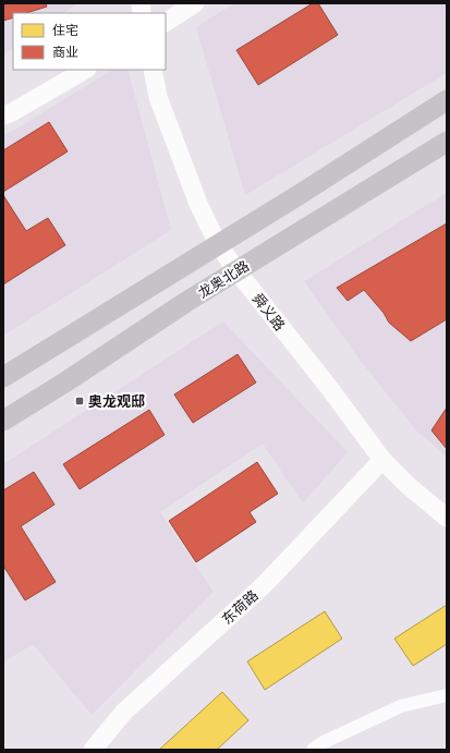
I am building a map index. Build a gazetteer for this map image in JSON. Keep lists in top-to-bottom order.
{
  "streets": {
    "main road": ["龙奥北路"],
    "street": ["舜义路", "东荷路"]
  },
  "crossings": [
    ["龙奥北路", "舜义路"],
    ["舜义路", "东荷路"]
  ],
  "places": {
    "transit": ["奥龙观邸"]
  },
  "legend": ["住宅", "商业"]
}
